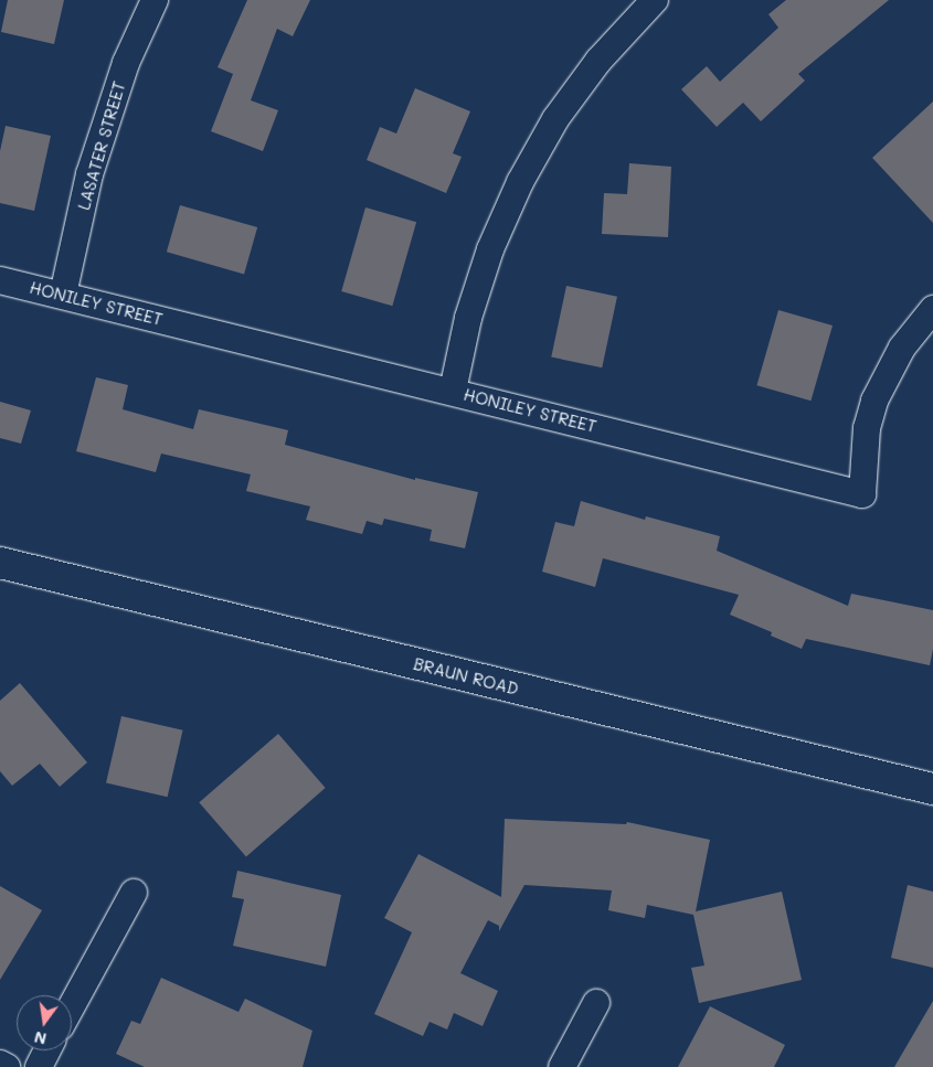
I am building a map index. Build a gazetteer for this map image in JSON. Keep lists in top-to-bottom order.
{
  "streets": {
    "main road": ["BRAUN ROAD"],
    "street": ["LASATER STREET", "HONILEY STREET"]
  },
  "crossings": [
    ["LASATER STREET", "HONILEY STREET"]
  ],
  "north": "bottom"
}
